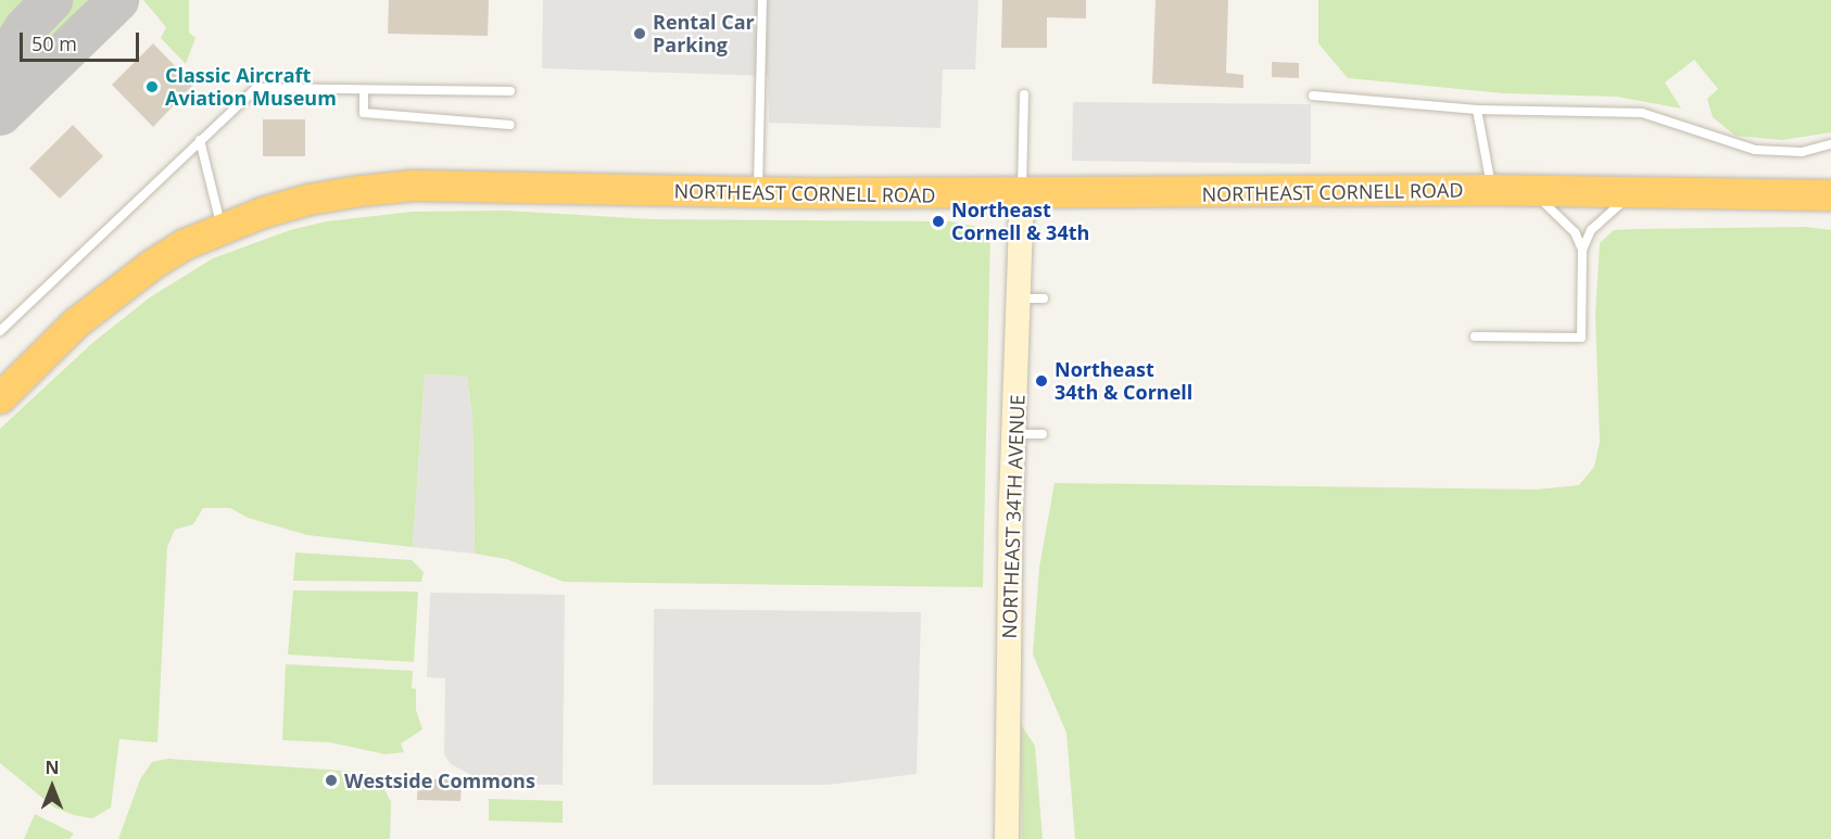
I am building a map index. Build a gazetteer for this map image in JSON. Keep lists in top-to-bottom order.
{
  "streets": {
    "highway": ["NORTHEAST CORNELL ROAD"],
    "street": ["NORTHEAST 34TH AVENUE"]
  },
  "crossings": [
    ["NORTHEAST CORNELL ROAD", "NORTHEAST 34TH AVENUE"]
  ],
  "places": [
    "Rental Car Parking",
    "Classic Aircraft Aviation Museum",
    "Northeast Cornell & 34th",
    "Northeast 34th & Cornell",
    "Westside Commons"
  ],
  "scale_bar": "50 m",
  "north": "top"
}
